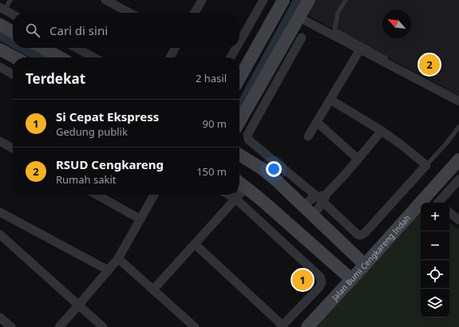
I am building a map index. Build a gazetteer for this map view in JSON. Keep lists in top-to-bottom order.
{
  "streets": {
    "street": ["Jalan Bumi Cengkareng Indah"]
  },
  "north": "top left",
  "page": {
    "search": "Cari di sini",
    "pins": ["2", "1"],
    "heading": ["Terdekat", "2 hasil"],
    "list": [
      {
        "mark": "1",
        "name": "Si Cepat Ekspress",
        "note": "Gedung publik",
        "value": "90 m"
      },
      {
        "mark": "2",
        "name": "RSUD Cengkareng",
        "note": "Rumah sakit",
        "value": "150 m"
      }
    ],
    "map_buttons": ["+", "−"]
  }
}
